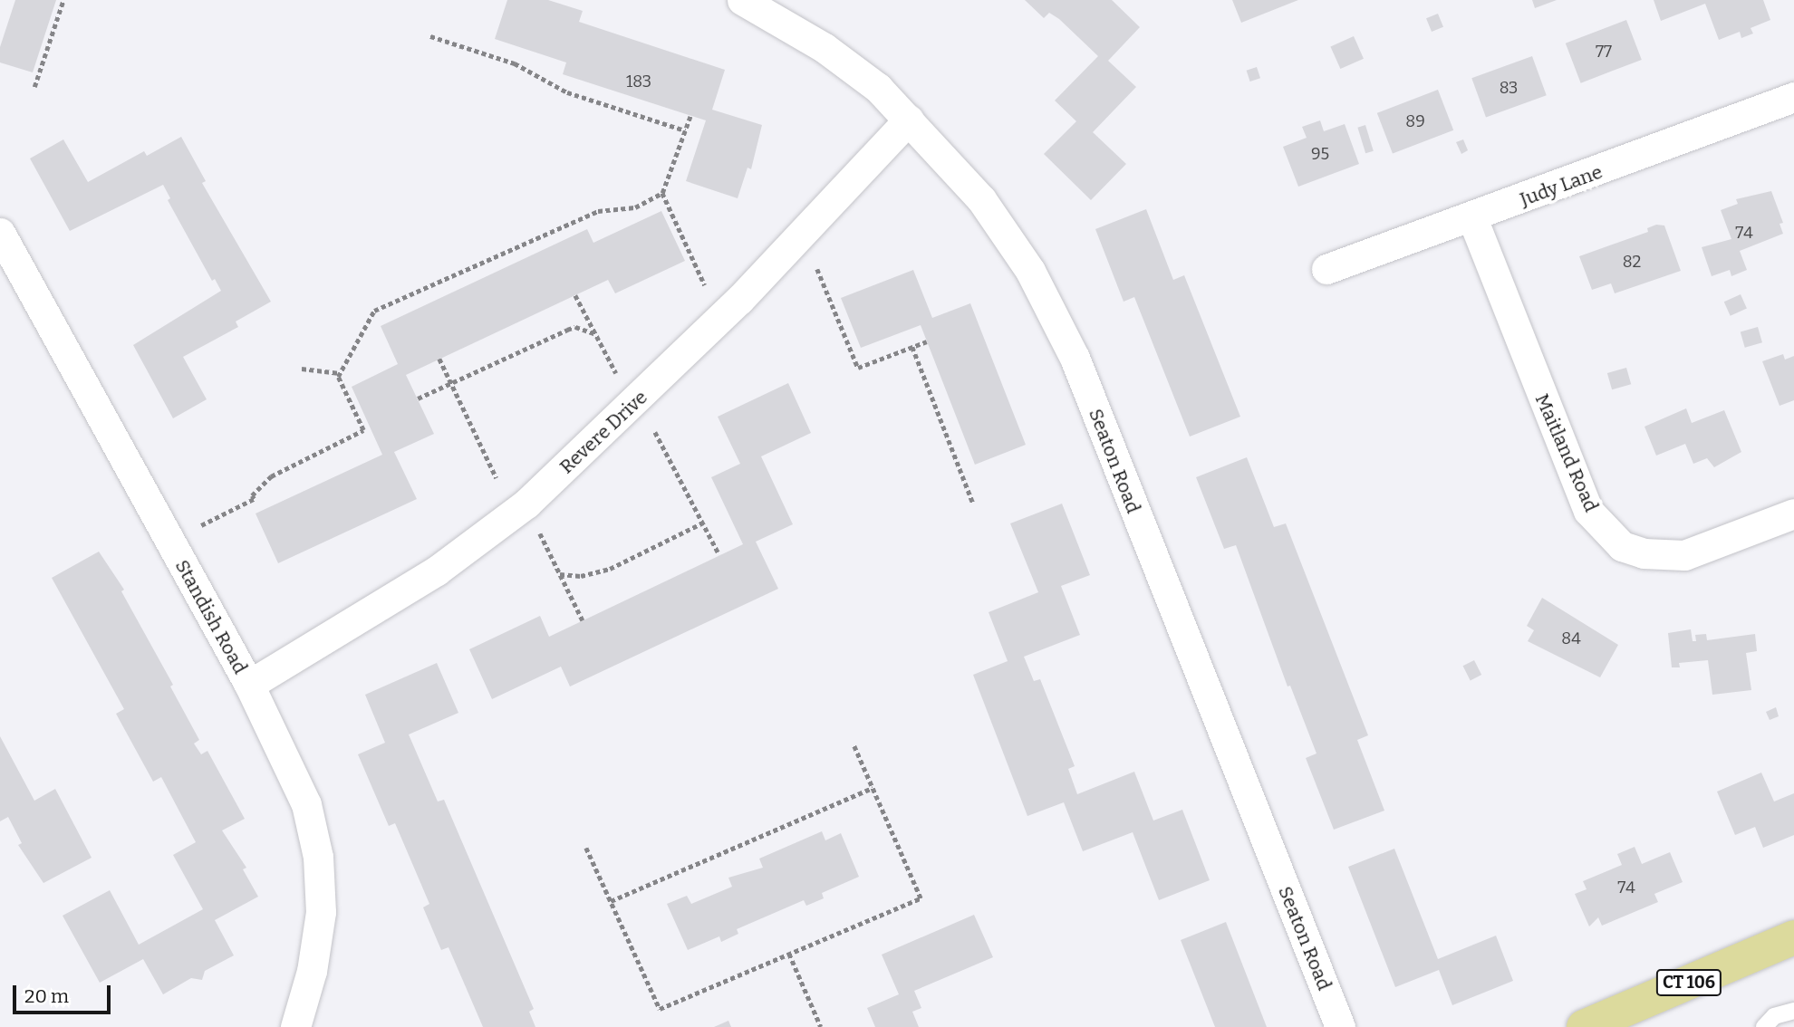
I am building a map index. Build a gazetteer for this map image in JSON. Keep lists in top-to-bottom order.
{
  "streets": {
    "main road": ["CT 106"],
    "street": [
      "Judy Lane",
      "Revere Drive",
      "Maitland Road",
      "Seaton Road",
      "Standish Road"
    ]
  },
  "crossings": [
    ["Judy Lane", "Maitland Road"],
    ["Revere Drive", "Seaton Road"],
    ["Revere Drive", "Standish Road"]
  ],
  "house_numbers": [
    "77",
    "183",
    "83",
    "89",
    "95",
    "74",
    "82",
    "84",
    "74"
  ],
  "scale_bar": "20 m"
}
